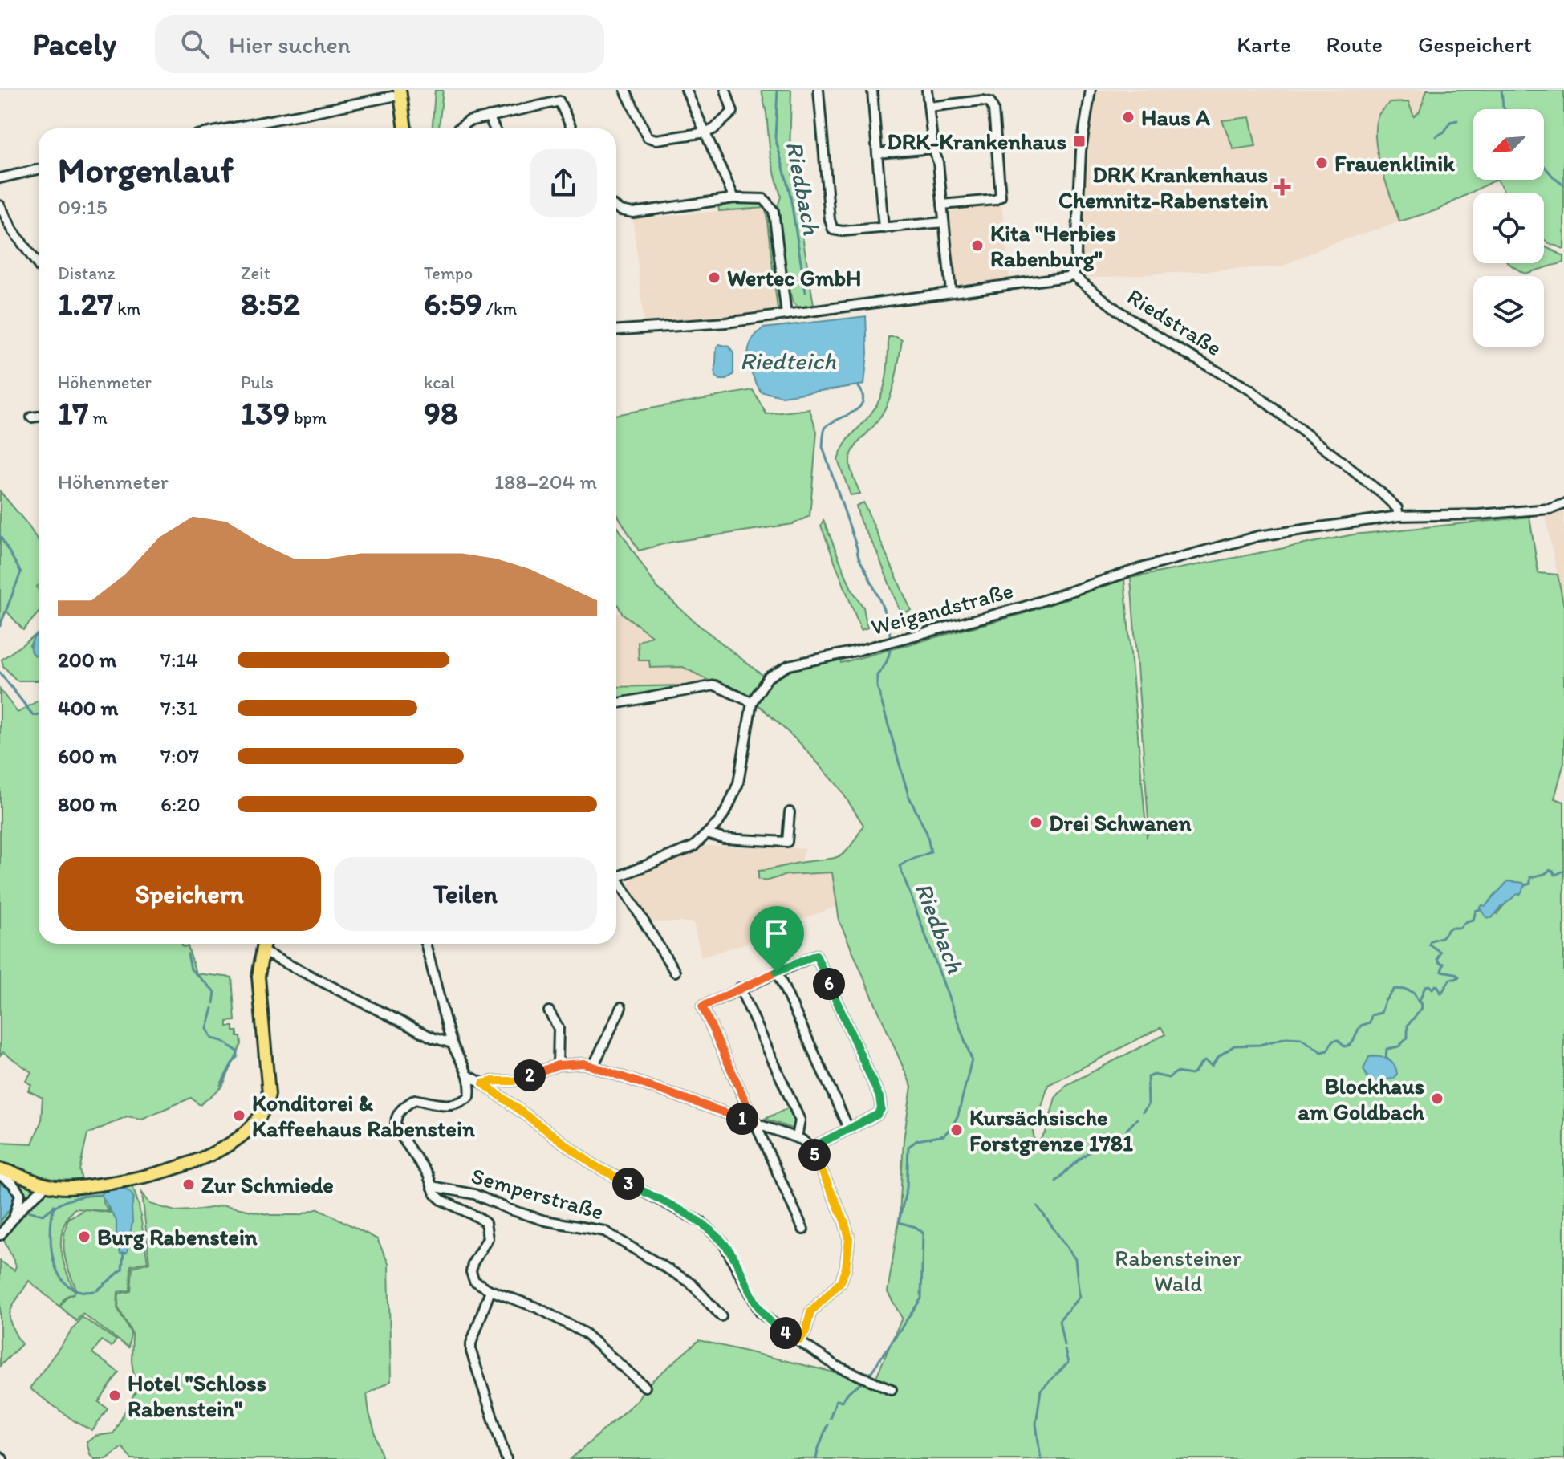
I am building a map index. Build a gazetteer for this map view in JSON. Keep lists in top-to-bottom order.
{
  "streets": {
    "street": ["Riedstraße", "Weigandstraße", "Semperstraße"]
  },
  "crossings": [
    ["Riedstraße", "Weigandstraße"]
  ],
  "water": ["Riedbach", "Riedteich"],
  "parks": ["Rabensteiner Wald"],
  "places": {
    "other": [
      "Haus A",
      "Frauenklinik",
      "Kita \"Herbies Rabenburg\"",
      "Wertec GmbH",
      "Drei Schwanen",
      "Blockhaus am Goldbach",
      "Konditorei & Kaffeehaus Rabenstein",
      "Kursächsische Forstgrenze 1781",
      "Zur Schmiede",
      "Burg Rabenstein",
      "Hotel \"Schloss Rabenstein\""
    ],
    "transit": ["DRK-Krankenhaus"],
    "health": ["DRK Krankenhaus Chemnitz-Rabenstein"]
  },
  "north": "bottom left",
  "page": {
    "header": "Pacely",
    "search": "Hier suchen",
    "nav": ["Karte", "Route", "Gespeichert"],
    "heading": ["Morgenlauf", "09:15"],
    "stats": [
      ["Distanz", "1.27 km"],
      ["Zeit", "8:52"],
      ["Tempo", "6:59 /km"],
      ["Höhenmeter", "17 m"],
      ["Puls", "139 bpm"],
      ["kcal", "98"]
    ],
    "chart": ["Höhenmeter", "188–204 m"],
    "list": [
      {
        "name": "200 m",
        "note": "7:14"
      },
      {
        "name": "400 m",
        "note": "7:31"
      },
      {
        "name": "600 m",
        "note": "7:07"
      },
      {
        "name": "800 m",
        "note": "6:20"
      }
    ],
    "buttons": ["Speichern", "Teilen"],
    "pins": [
      "6",
      "2",
      "1",
      "5",
      "3",
      "4"
    ]
  }
}
